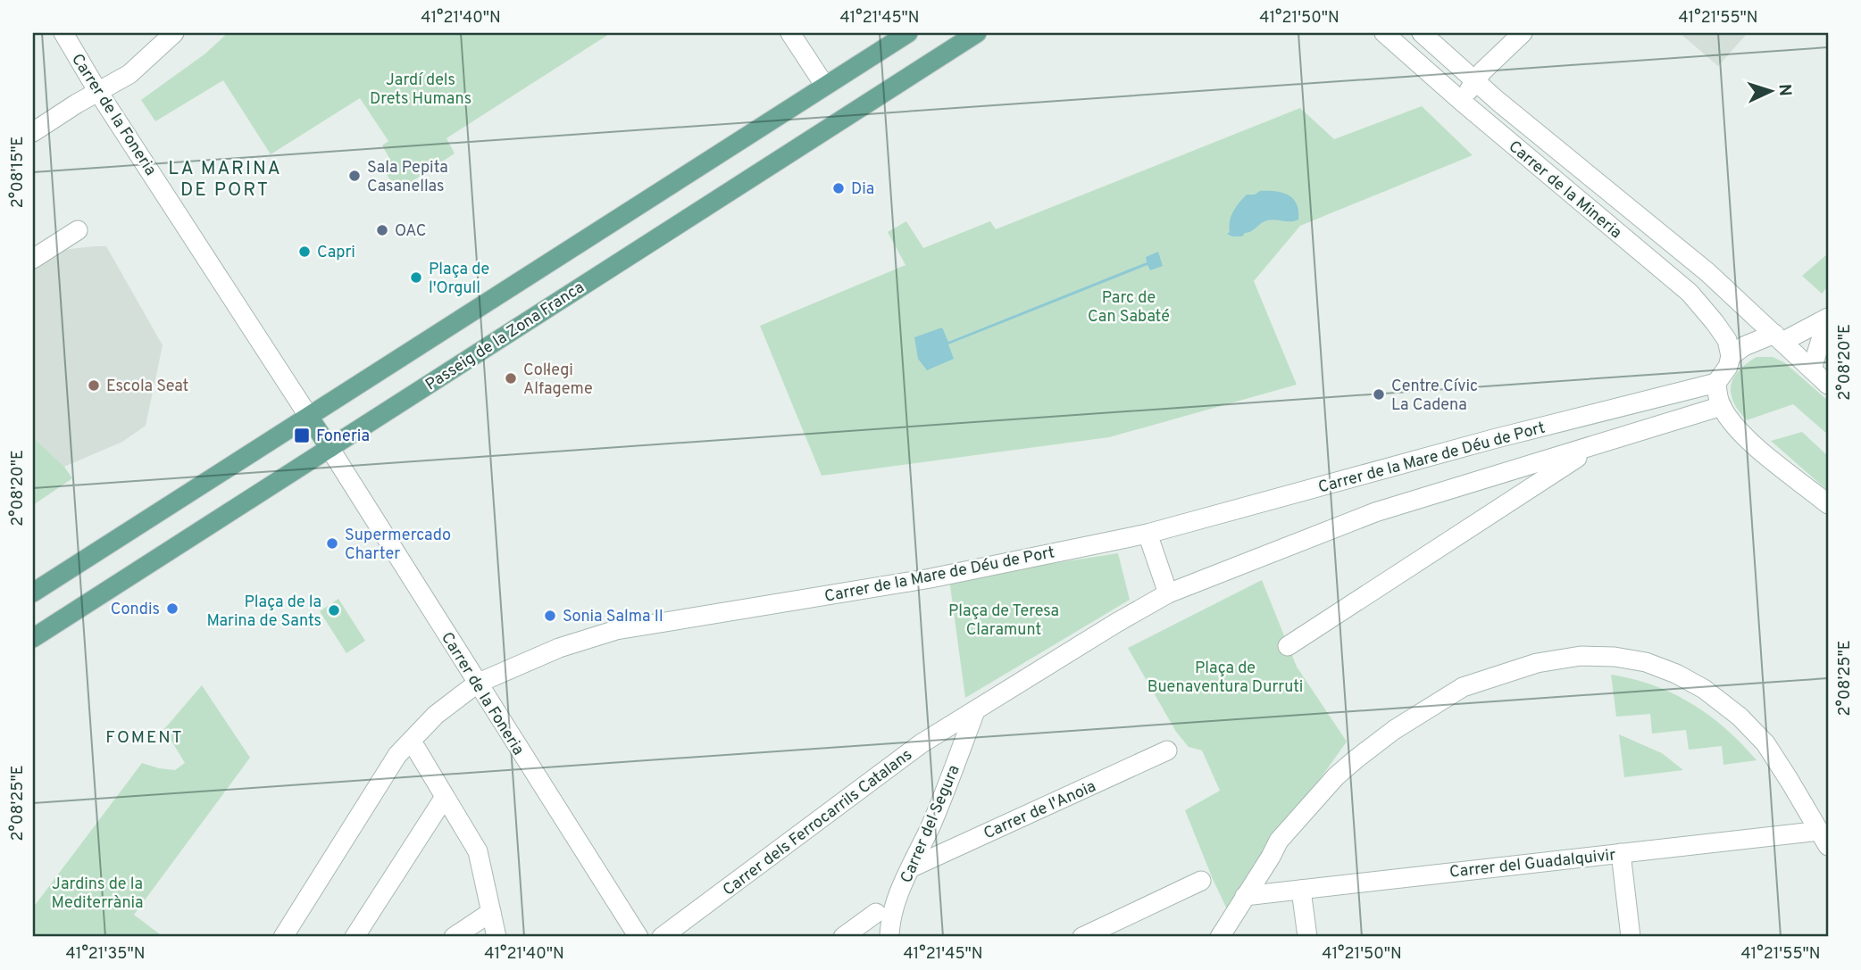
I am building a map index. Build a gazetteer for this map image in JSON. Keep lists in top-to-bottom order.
{
  "streets": {
    "main road": ["Passeig de la Zona Franca"],
    "street": [
      "Carrer de la Foneria",
      "Carrer de la Mineria",
      "Carrer de la Mare de Déu de Port",
      "Carrer de l'Anoia",
      "Carrer dels Ferrocarrils Catalans",
      "Carrer del Segura",
      "Carrer del Guadalquivir"
    ]
  },
  "crossings": [
    ["Carrer de la Foneria", "Passeig de la Zona Franca"],
    ["Carrer de la Foneria", "Carrer de la Mare de Déu de Port"],
    ["Carrer de l'Anoia", "Carrer del Segura"],
    ["Carrer dels Ferrocarrils Catalans", "Carrer del Segura"]
  ],
  "districts": ["LA MARINA DE PORT", "FOMENT"],
  "parks": [
    "Jardí dels Drets Humans",
    "Parc de Can Sabaté",
    "Plaça de Teresa Claramunt",
    "Plaça de Buenaventura Durruti",
    "Jardins de la Mediterrània"
  ],
  "places": {
    "other": [
      "Sala Pepita Casanellas",
      "Dia",
      "OAC",
      "Capri",
      "Plaça de l'Orgull",
      "Col·legi Alfageme",
      "Escola Seat",
      "Centre Cívic La Cadena",
      "Supermercado Charter",
      "Condis",
      "Plaça de la Marina de Sants",
      "Sonia Salma II"
    ],
    "transit": ["Foneria"]
  },
  "north": "right",
  "coordinates": [
    "41°21'40\"N",
    "41°21'45\"N",
    "41°21'50\"N",
    "41°21'55\"N",
    "2°08'15\"E",
    "2°08'20\"E",
    "2°08'25\"E",
    "41°21'35\"N"
  ]
}
